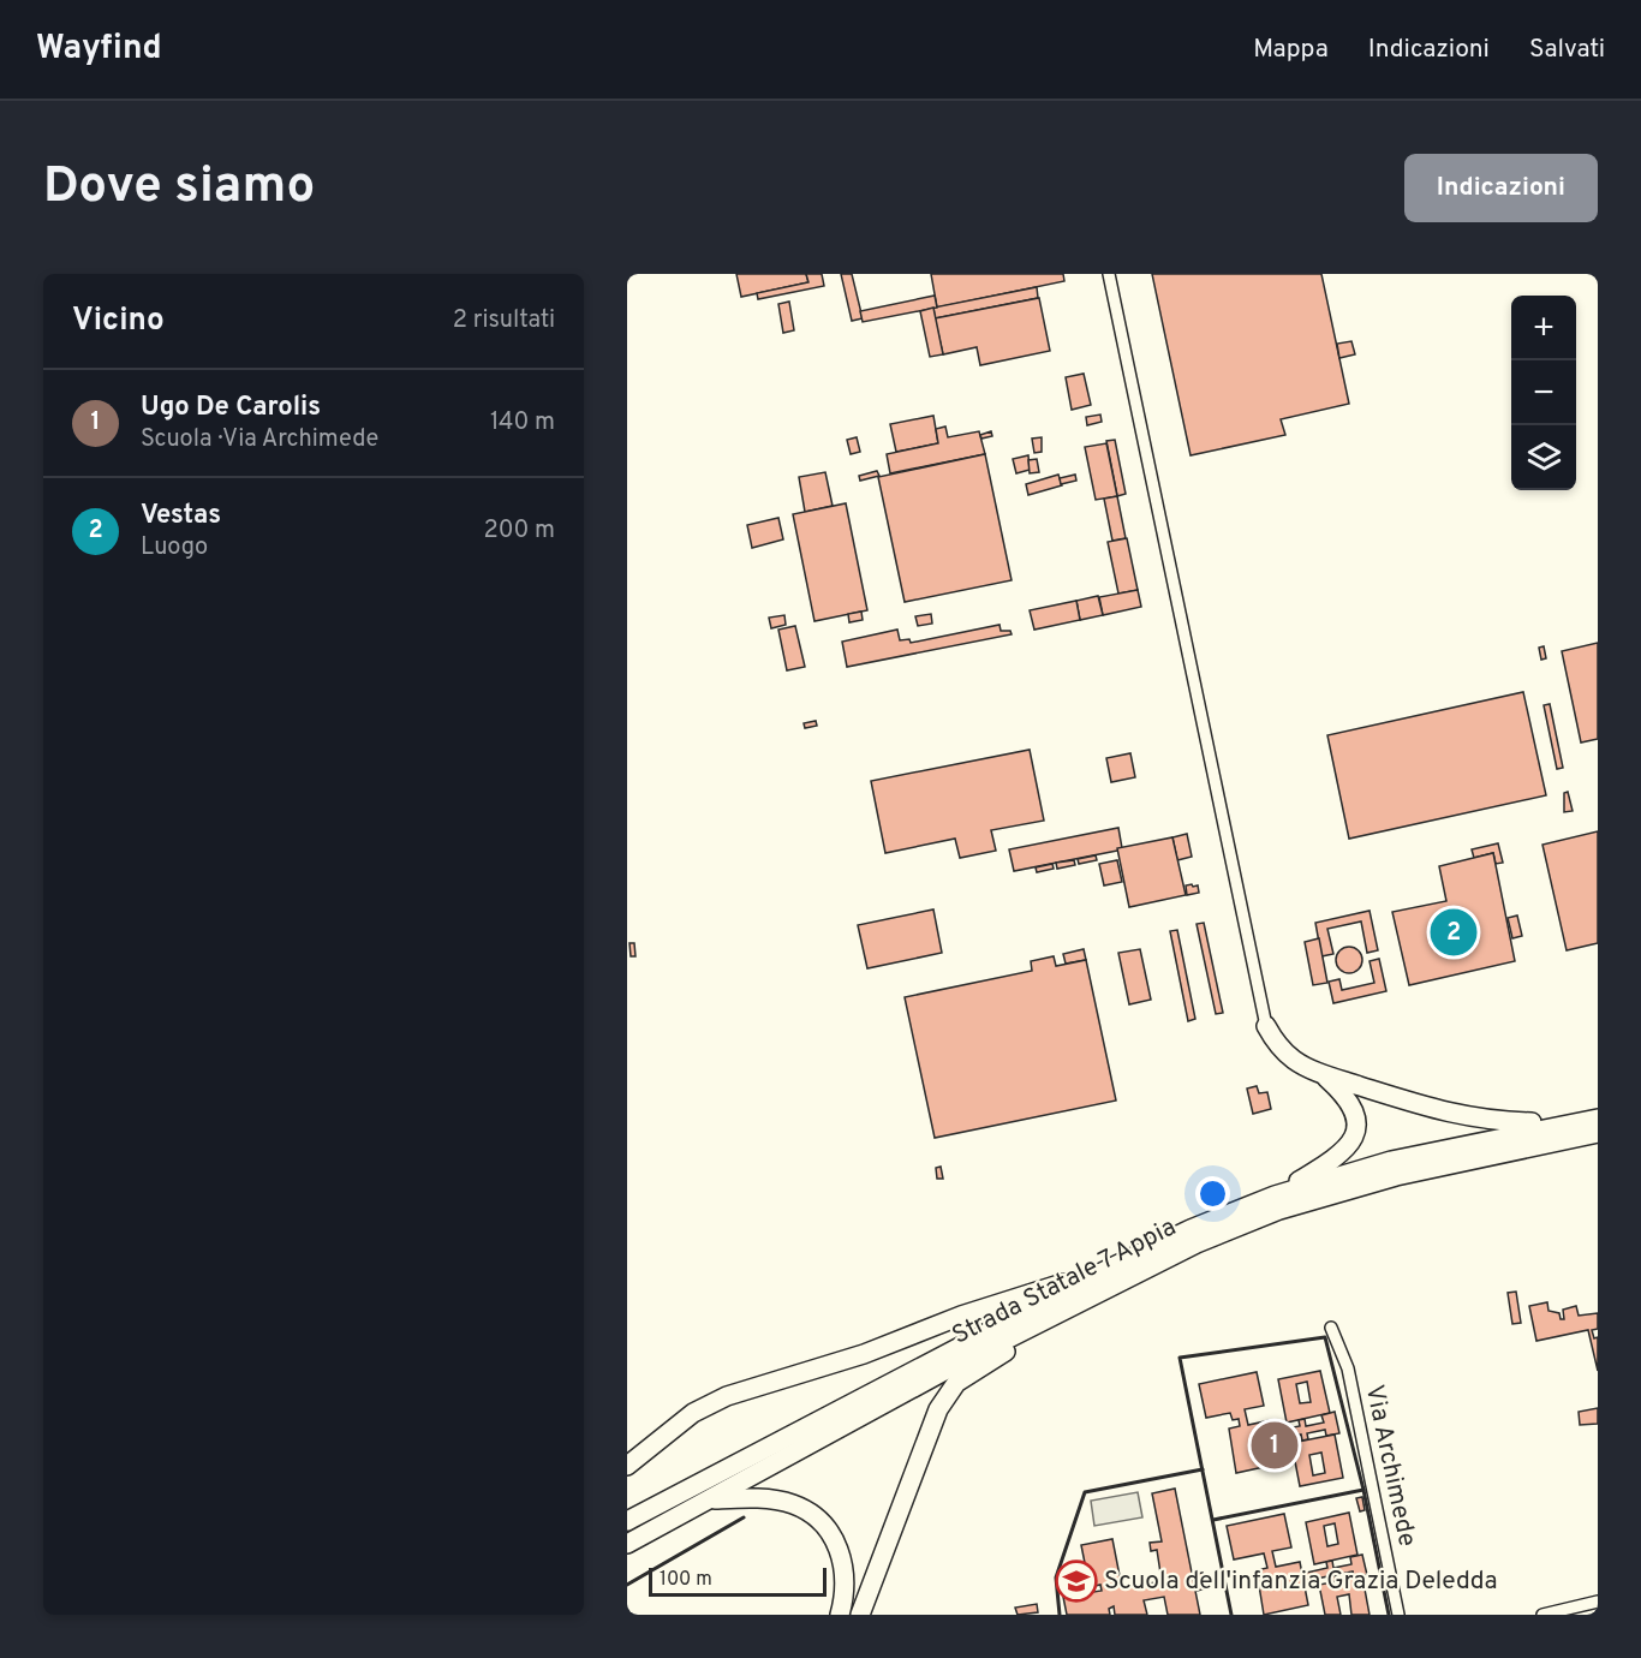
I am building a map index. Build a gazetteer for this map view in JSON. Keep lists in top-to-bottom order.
{
  "streets": {
    "highway": ["Strada Statale 7 Appia"],
    "street": ["Via Archimede"]
  },
  "places": {
    "school or university": ["Scuola dell'infanzia Grazia Deledda"]
  },
  "scale_bar": "100 m",
  "page": {
    "header": "Wayfind",
    "nav": ["Mappa", "Indicazioni", "Salvati"],
    "buttons": "Indicazioni",
    "title": "Dove siamo",
    "heading": ["Vicino", "2 risultati"],
    "map_buttons": ["+", "−"],
    "list": [
      {
        "mark": "1",
        "name": "Ugo De Carolis",
        "note": "Scuola · Via Archimede",
        "value": "140 m"
      },
      {
        "mark": "2",
        "name": "Vestas",
        "note": "Luogo",
        "value": "200 m"
      }
    ],
    "pins": ["2", "1"],
    "scale": "100 m"
  }
}
